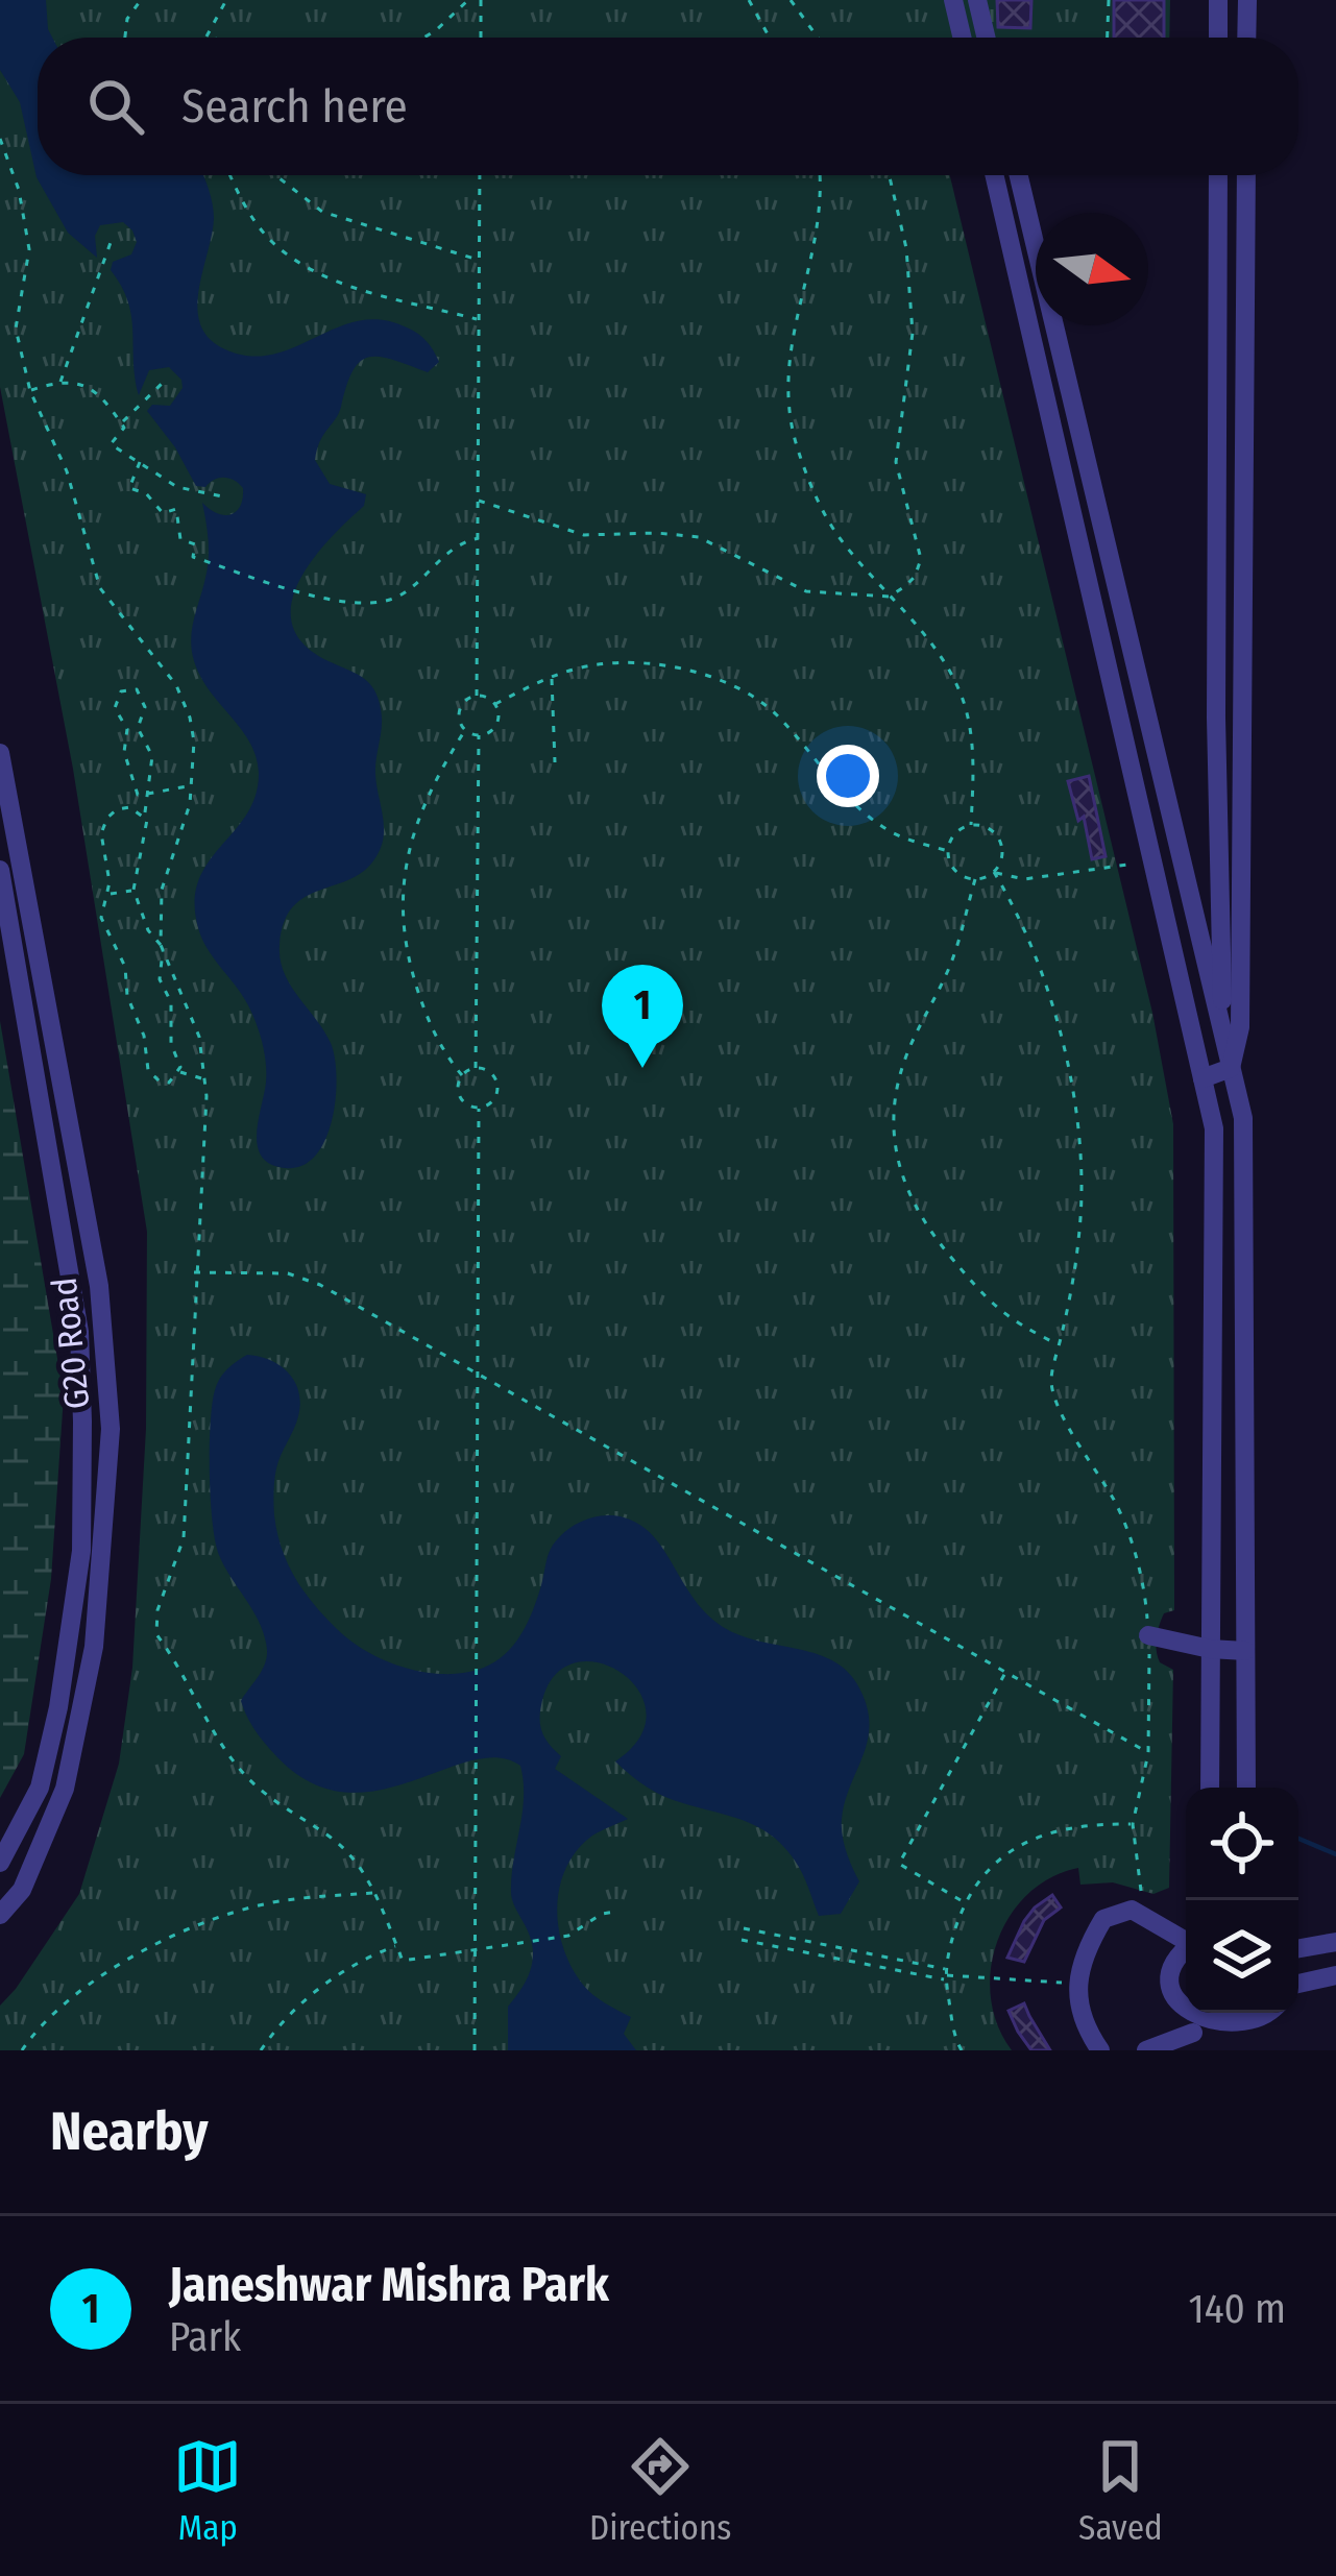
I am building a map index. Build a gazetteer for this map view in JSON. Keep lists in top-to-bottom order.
{
  "streets": {
    "street": ["G20 Road"]
  },
  "north": "right",
  "page": {
    "search": "Search here",
    "pins": "1",
    "heading": "Nearby",
    "list": [
      {
        "mark": "1",
        "name": "Janeshwar Mishra Park",
        "note": "Park",
        "value": "140 m"
      }
    ],
    "nav": ["Map", "Directions", "Saved"]
  }
}
